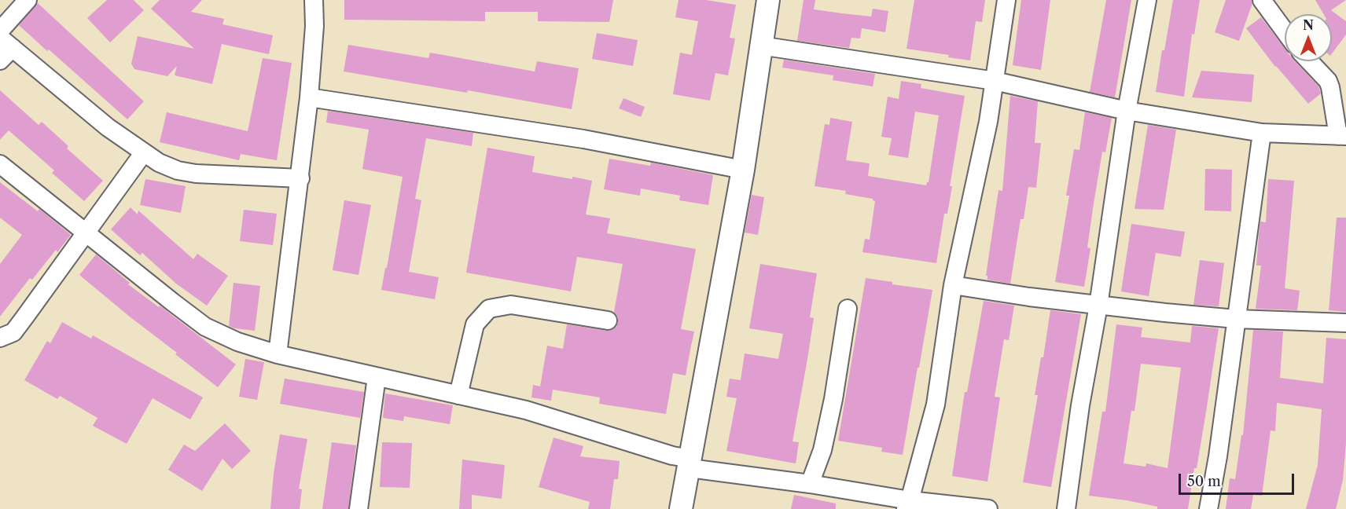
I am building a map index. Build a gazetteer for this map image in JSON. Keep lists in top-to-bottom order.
{
  "scale_bar": "50 m",
  "north": "top"
}
